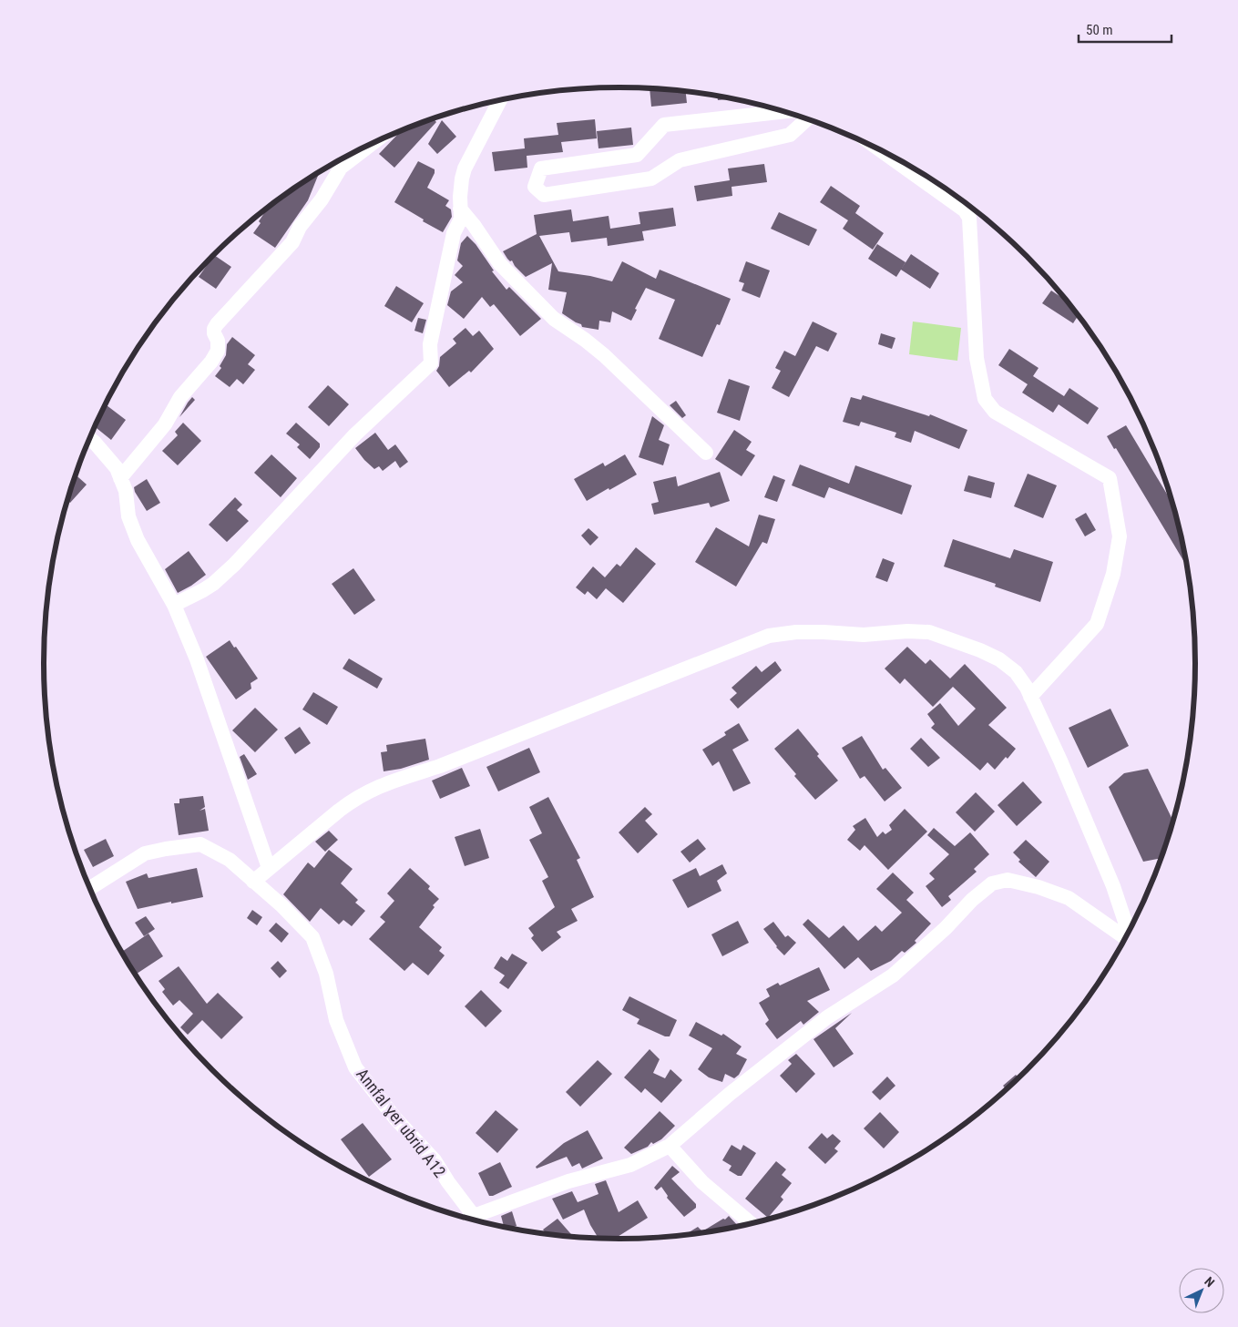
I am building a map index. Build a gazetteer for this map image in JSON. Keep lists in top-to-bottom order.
{
  "streets": {
    "street": ["Annfal ɣer ubrid A12"]
  },
  "scale_bar": "50 m",
  "north": "top right"
}
